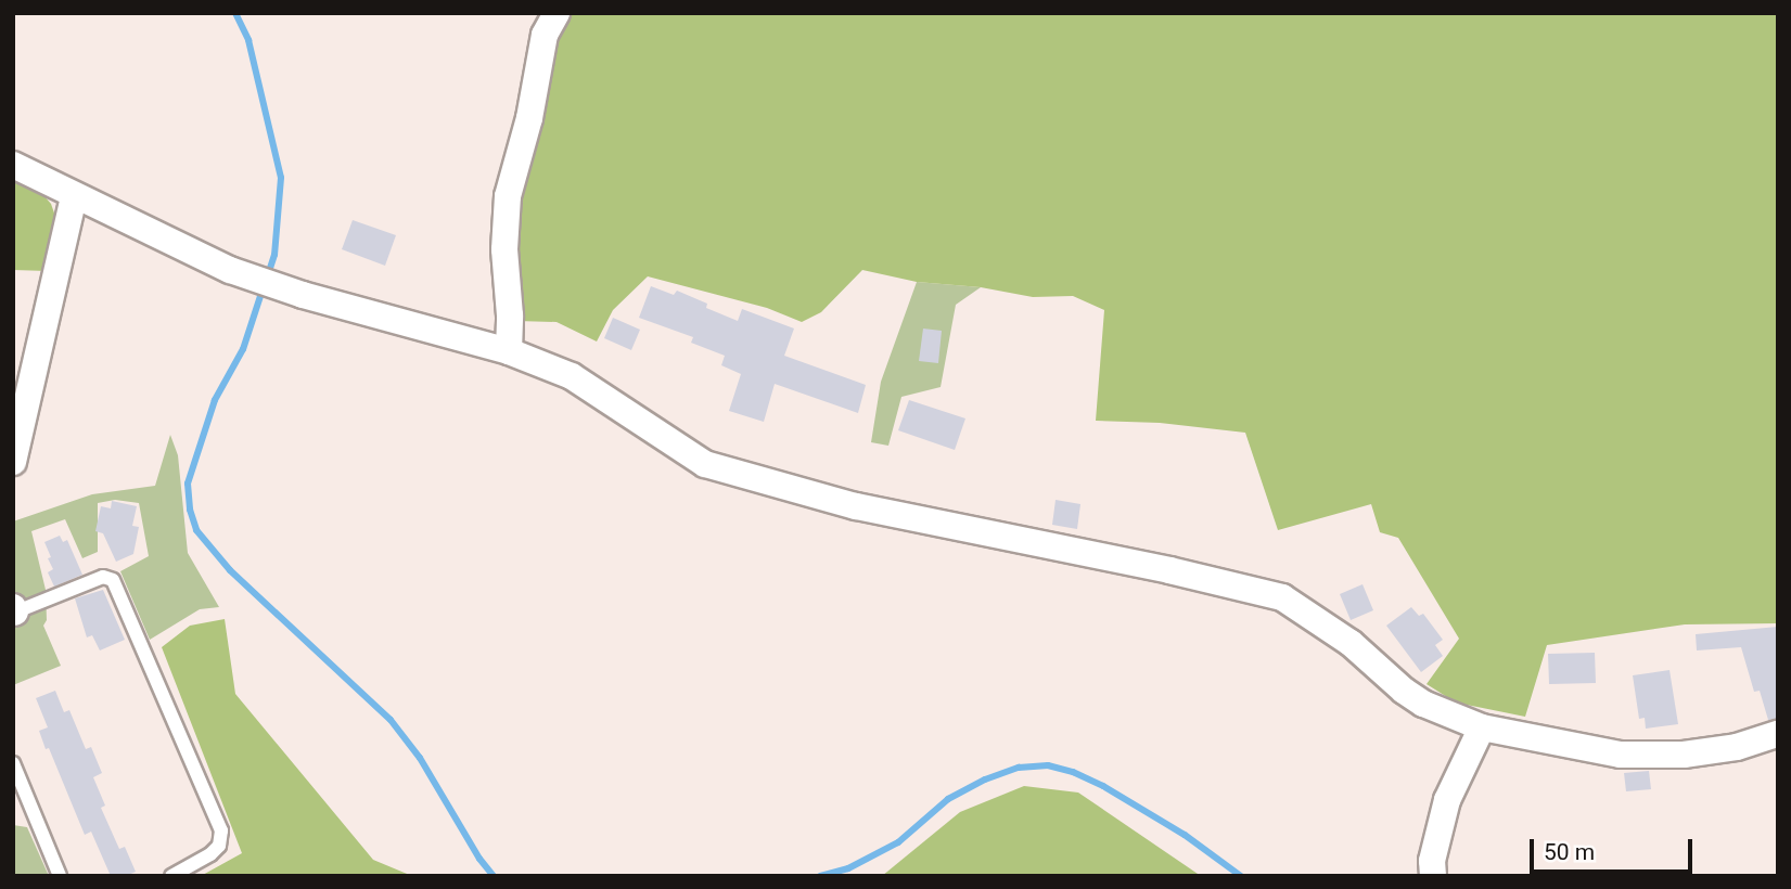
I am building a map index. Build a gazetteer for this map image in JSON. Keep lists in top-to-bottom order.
{
  "scale_bar": "50 m"
}
